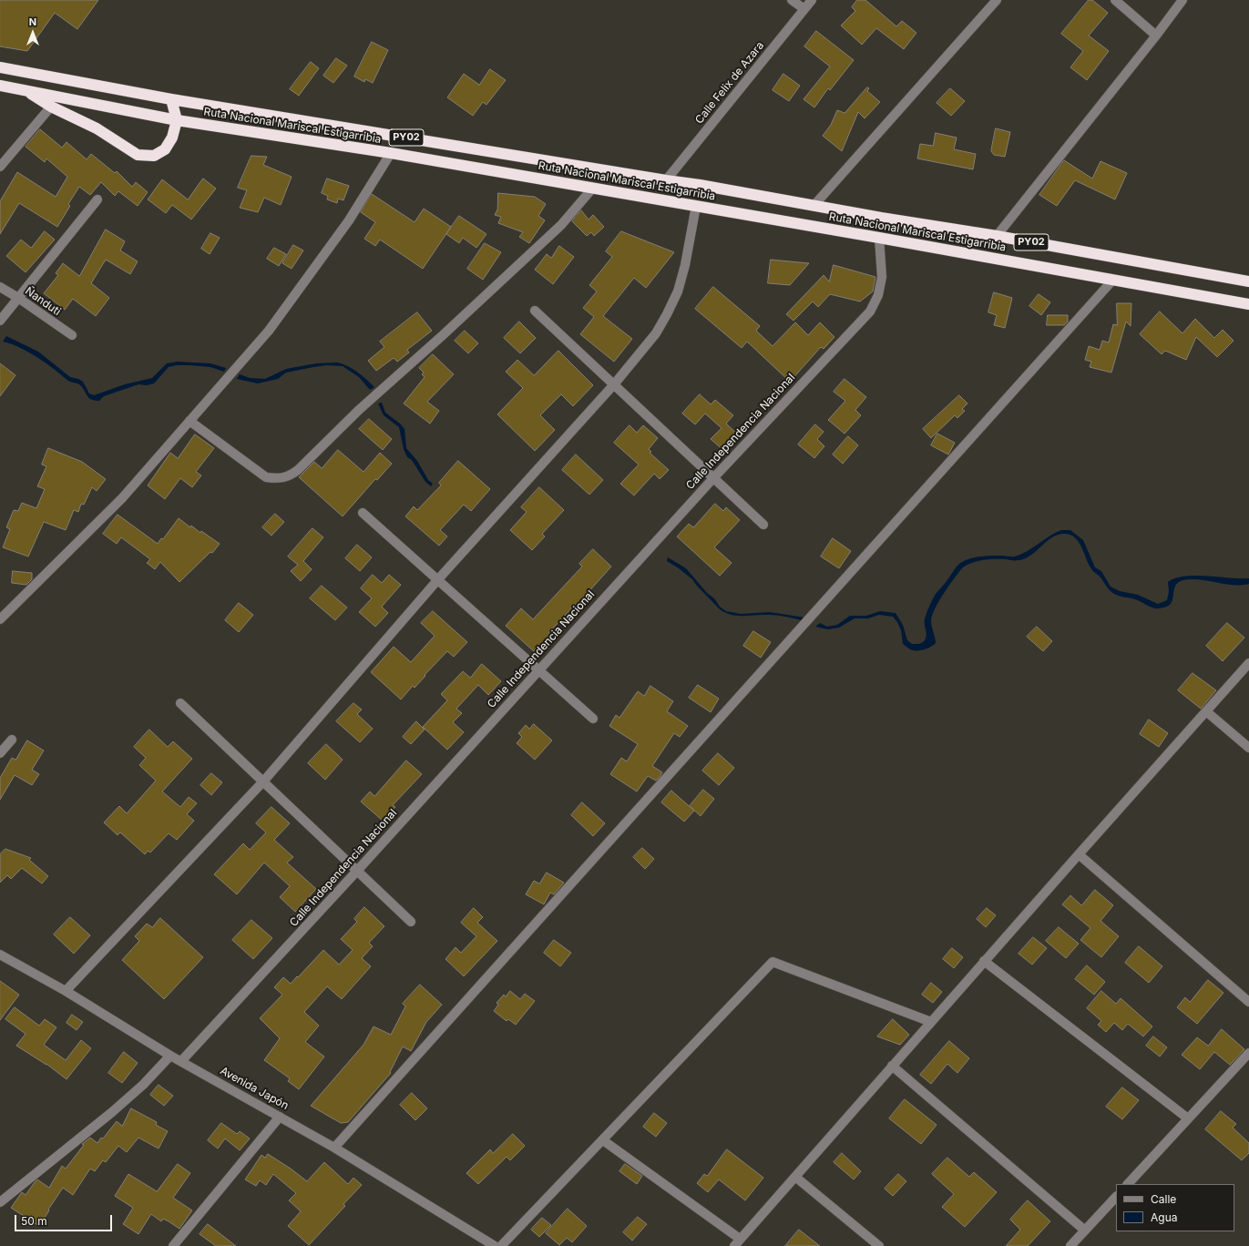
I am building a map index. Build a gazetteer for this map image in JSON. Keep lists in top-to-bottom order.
{
  "streets": {
    "highway": ["Ruta Nacional Mariscal Estigarribia", "PY02"],
    "street": [
      "Calle Felix de Azara",
      "Ñanduti",
      "Calle Independencia Nacional",
      "Avenida Japón"
    ]
  },
  "crossings": [
    ["Calle Felix de Azara", "Ruta Nacional Mariscal Estigarribia"],
    ["Ruta Nacional Mariscal Estigarribia", "Calle Independencia Nacional"],
    ["Calle Independencia Nacional", "Avenida Japón"]
  ],
  "legend": ["Calle", "Agua"],
  "scale_bar": "50 m",
  "north": "top"
}
